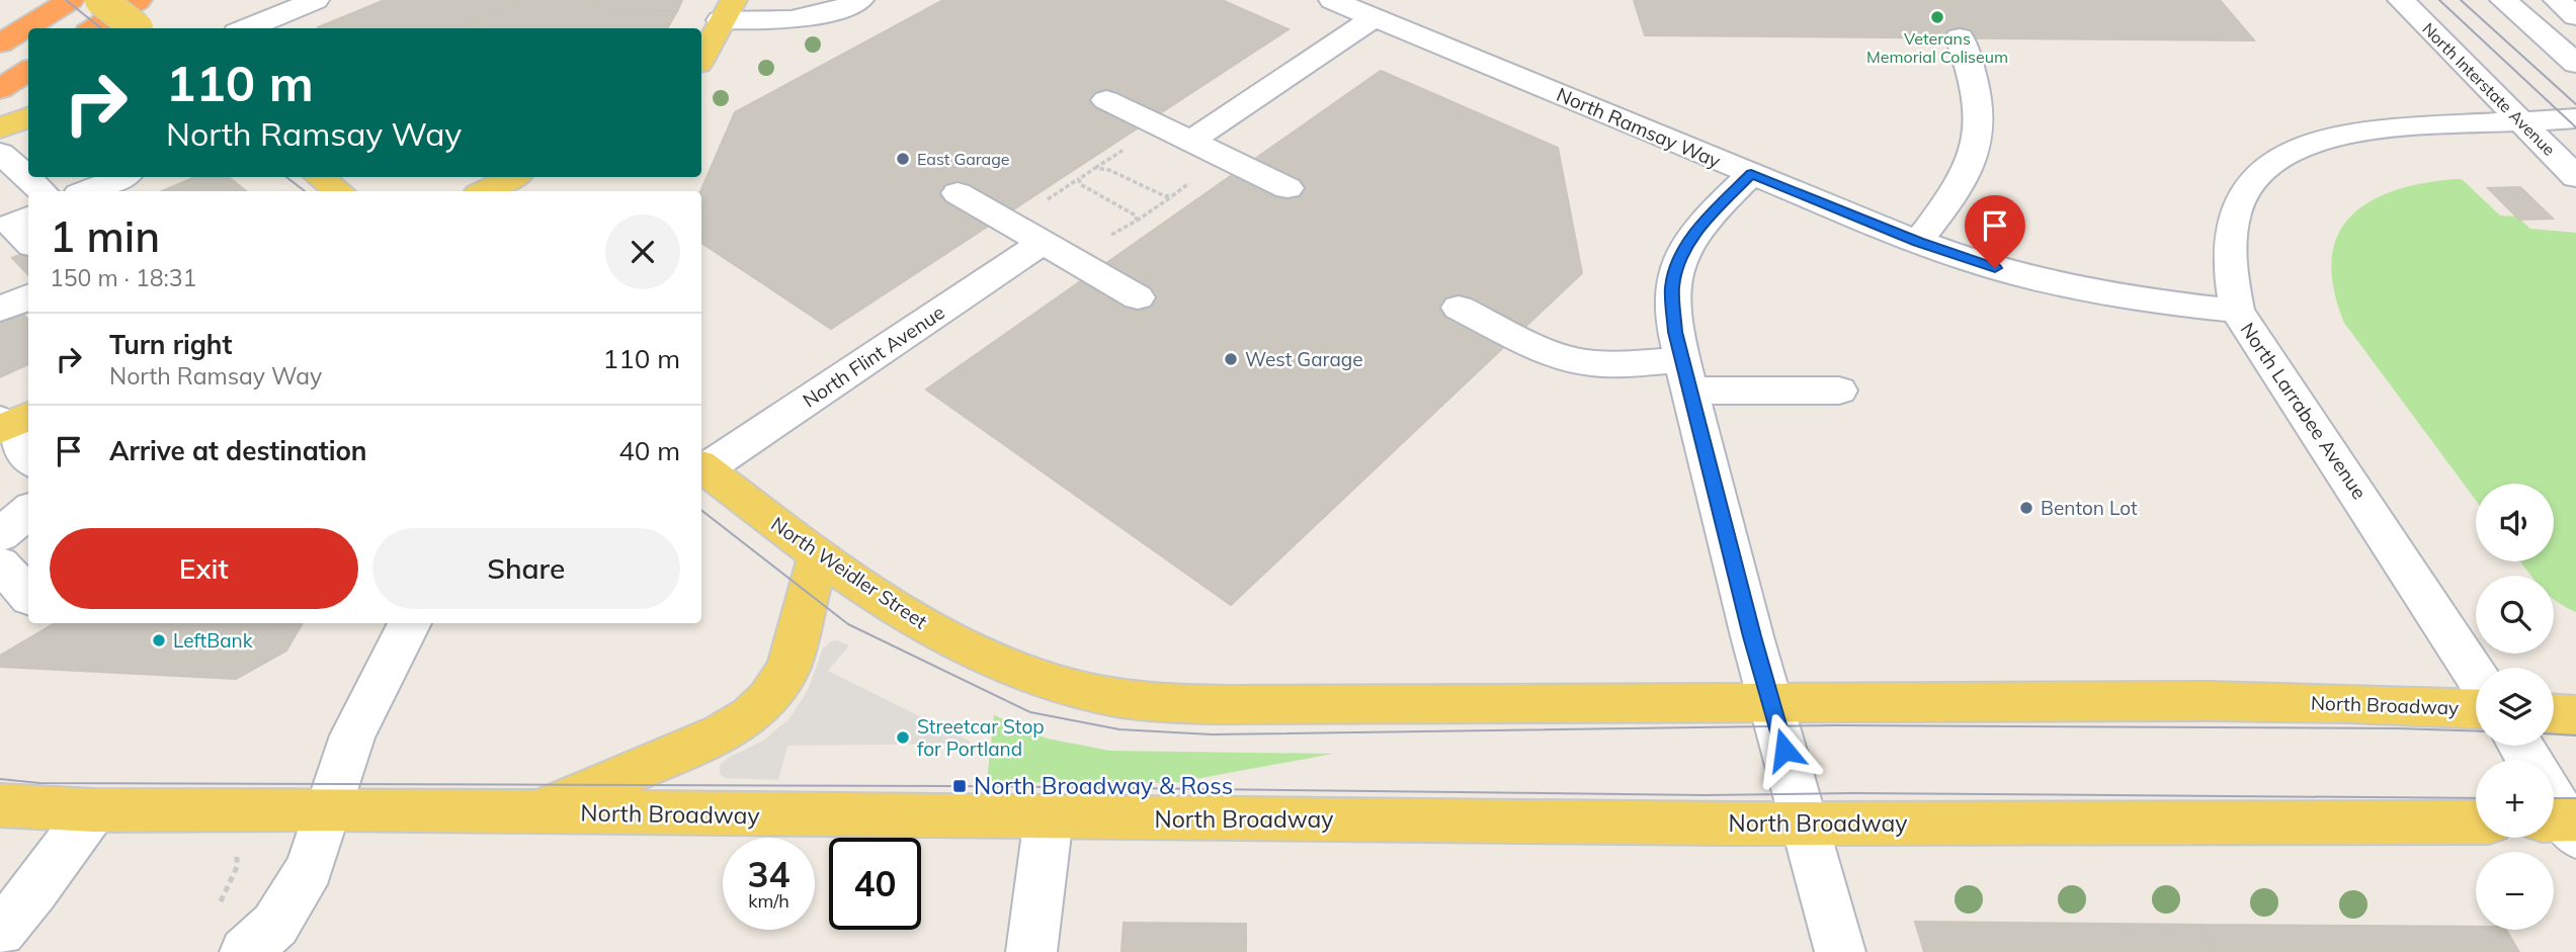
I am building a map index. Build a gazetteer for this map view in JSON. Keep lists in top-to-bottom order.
{
  "streets": {
    "main road": ["North Weidler Street", "North Broadway"],
    "street": [
      "North Interstate Avenue",
      "North Ramsay Way",
      "North Flint Avenue",
      "North Larrabee Avenue"
    ]
  },
  "crossings": [
    ["North Interstate Avenue", "North Larrabee Avenue"],
    ["North Ramsay Way", "North Larrabee Avenue"],
    ["North Flint Avenue", "North Weidler Street"],
    ["North Weidler Street", "North Broadway"]
  ],
  "places": {
    "other": [
      "Veterans Memorial Coliseum",
      "East Garage",
      "West Garage",
      "Benton Lot",
      "LeftBank",
      "Streetcar Stop for Portland"
    ],
    "transit": ["North Broadway & Ross"]
  },
  "page": {
    "turn": ["110 m", "North Ramsay Way"],
    "heading": ["1 min", "150 m · 18:31"],
    "list": [
      {
        "name": "Turn right",
        "note": "North Ramsay Way",
        "value": "110 m"
      },
      {
        "name": "Arrive at destination",
        "value": "40 m"
      }
    ],
    "map_buttons": ["+", "−"],
    "buttons": ["Exit", "Share"],
    "speed": "34 km/h",
    "limit": "40"
  }
}
